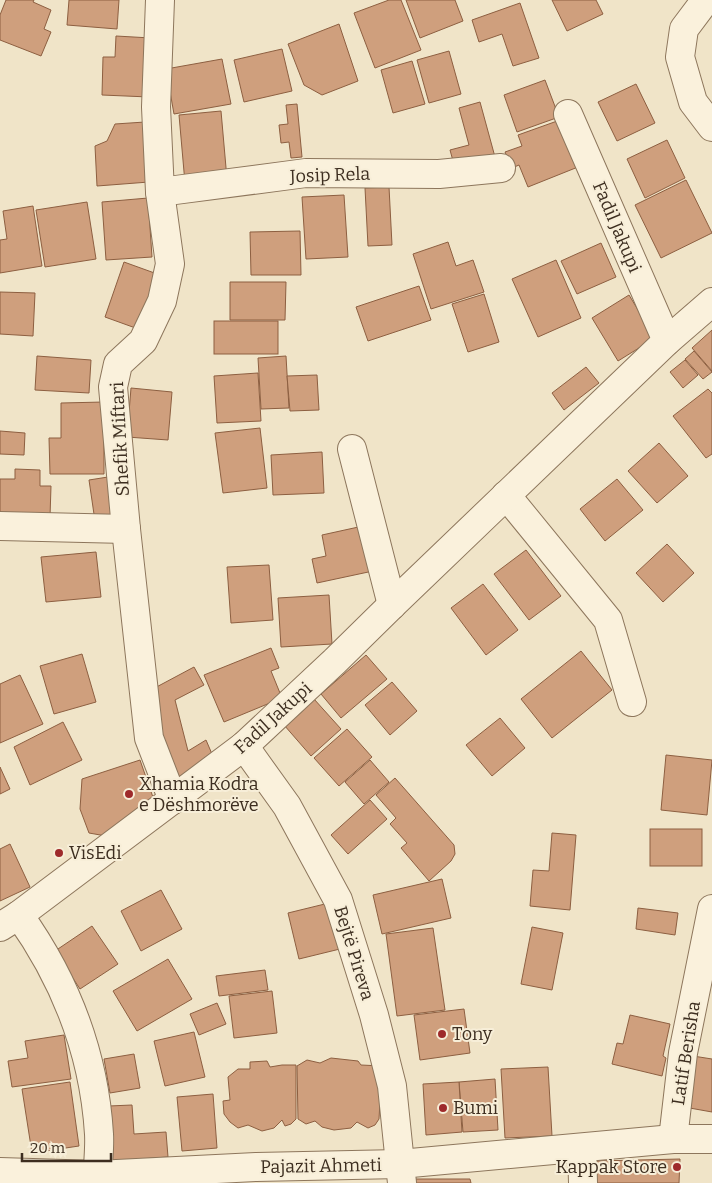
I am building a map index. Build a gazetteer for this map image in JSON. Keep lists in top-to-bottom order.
{
  "streets": {
    "street": [
      "Josip Rela",
      "Fadil Jakupi",
      "Shefik Miftari",
      "Bejtë Pireva",
      "Latif Berisha",
      "Pajazit Ahmeti"
    ]
  },
  "crossings": [
    ["Josip Rela", "Shefik Miftari"],
    ["Fadil Jakupi", "Shefik Miftari"],
    ["Fadil Jakupi", "Bejtë Pireva"],
    ["Bejtë Pireva", "Pajazit Ahmeti"],
    ["Latif Berisha", "Pajazit Ahmeti"]
  ],
  "places": [
    "Xhamia Kodra e Dëshmorëve",
    "VisEdi",
    "Tony",
    "Bumi",
    "Kappak Store"
  ],
  "scale_bar": "20 m"
}
